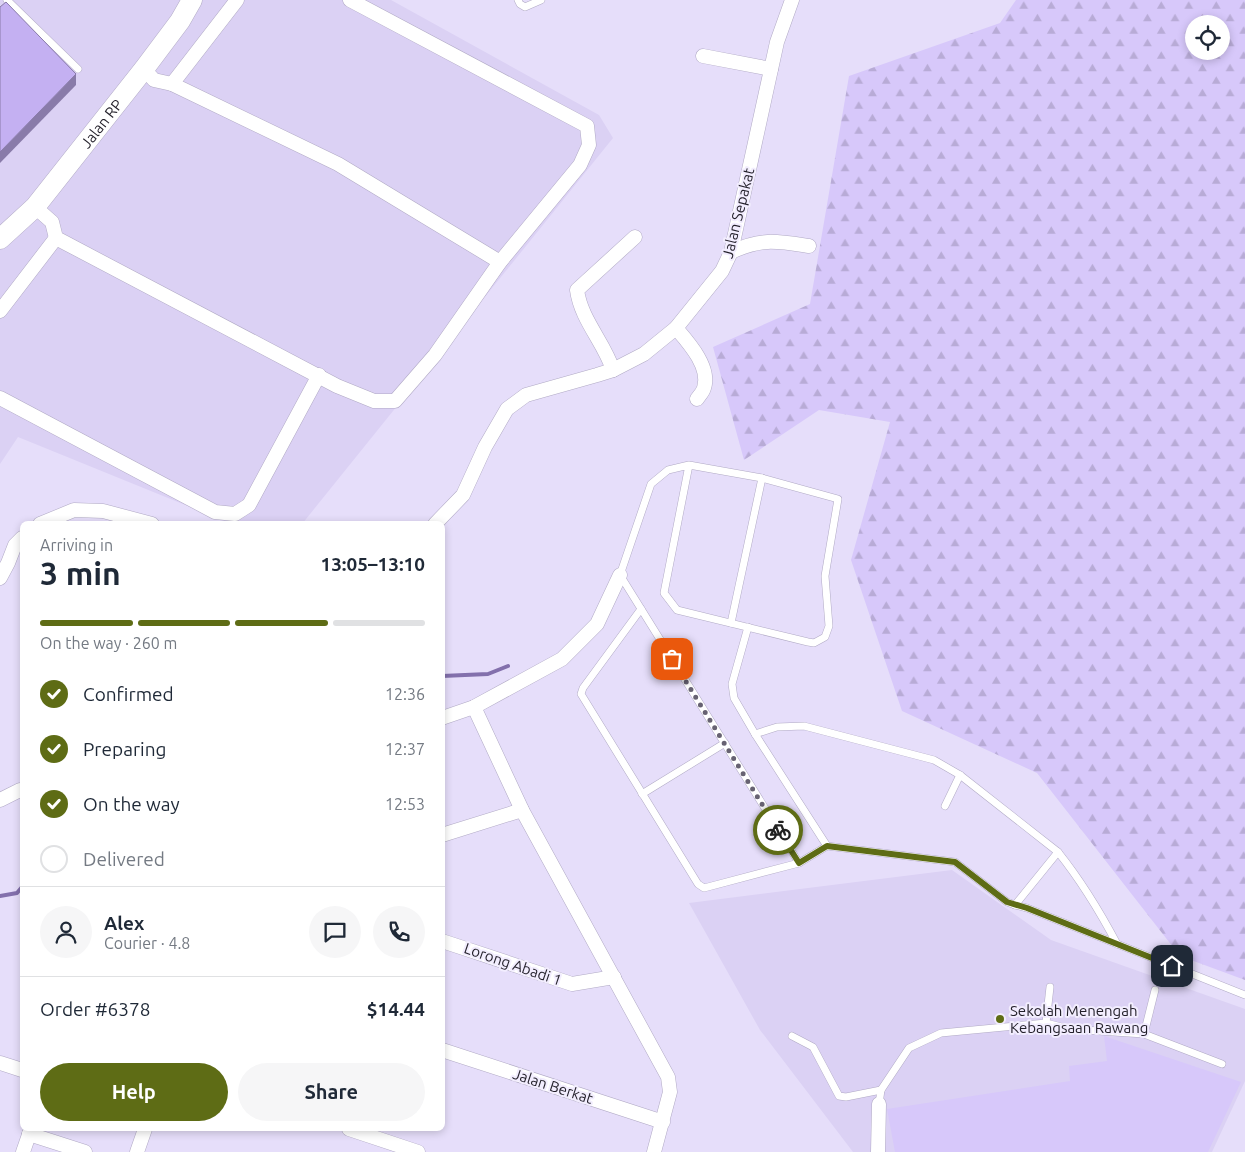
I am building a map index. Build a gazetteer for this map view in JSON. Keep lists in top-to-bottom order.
{
  "streets": {
    "street": [
      "Jalan RP",
      "Jalan Sepakat",
      "Lorong Abadi 1",
      "Jalan Berkat"
    ]
  },
  "places": ["Sekolah Menengah Kebangsaan Rawang"],
  "page": {
    "heading": ["3 min", "Arriving in", "13:05–13:10"],
    "panel": [
      "Alex",
      "Courier · 4.8",
      "Order #6378",
      "$14.44"
    ],
    "bar": "On the way · 260 m",
    "list": [
      ["Confirmed", "12:36"],
      ["Preparing", "12:37"],
      ["On the way", "12:53"],
      "Delivered"
    ],
    "buttons": ["Help", "Share"]
  }
}
